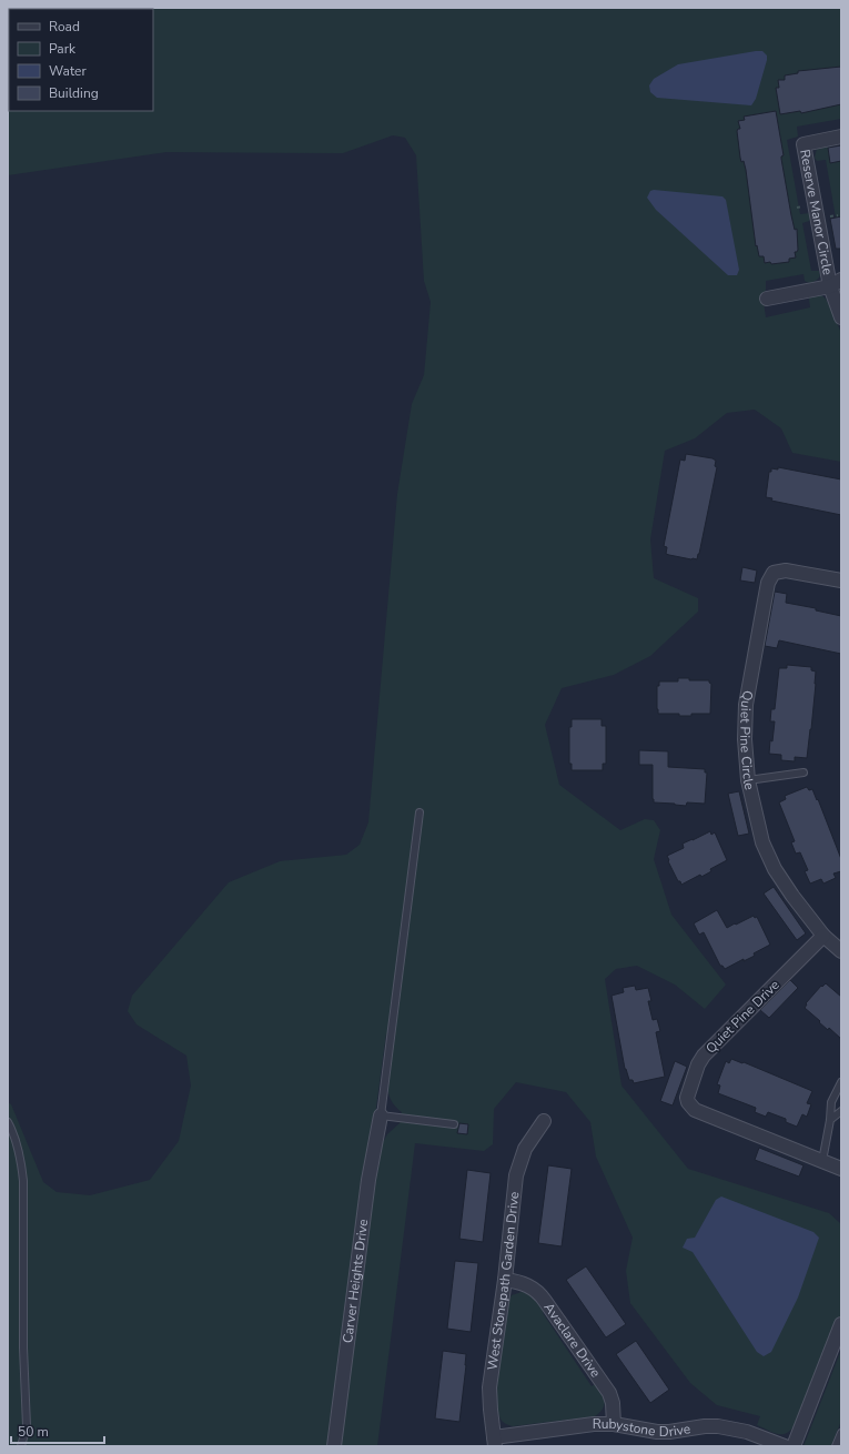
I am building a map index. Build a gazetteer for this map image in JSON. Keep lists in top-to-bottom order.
{
  "streets": {
    "street": [
      "Reserve Manor Circle",
      "Quiet Pine Circle",
      "Quiet Pine Drive",
      "Carver Heights Drive",
      "West Stonepath Garden Drive",
      "Avaclare Drive",
      "Rubystone Drive"
    ]
  },
  "crossings": [
    ["Quiet Pine Circle", "Quiet Pine Drive"],
    ["West Stonepath Garden Drive", "Avaclare Drive"],
    ["West Stonepath Garden Drive", "Rubystone Drive"],
    ["Avaclare Drive", "Rubystone Drive"]
  ],
  "legend": [
    "Road",
    "Park",
    "Water",
    "Building"
  ],
  "scale_bar": "50 m"
}
